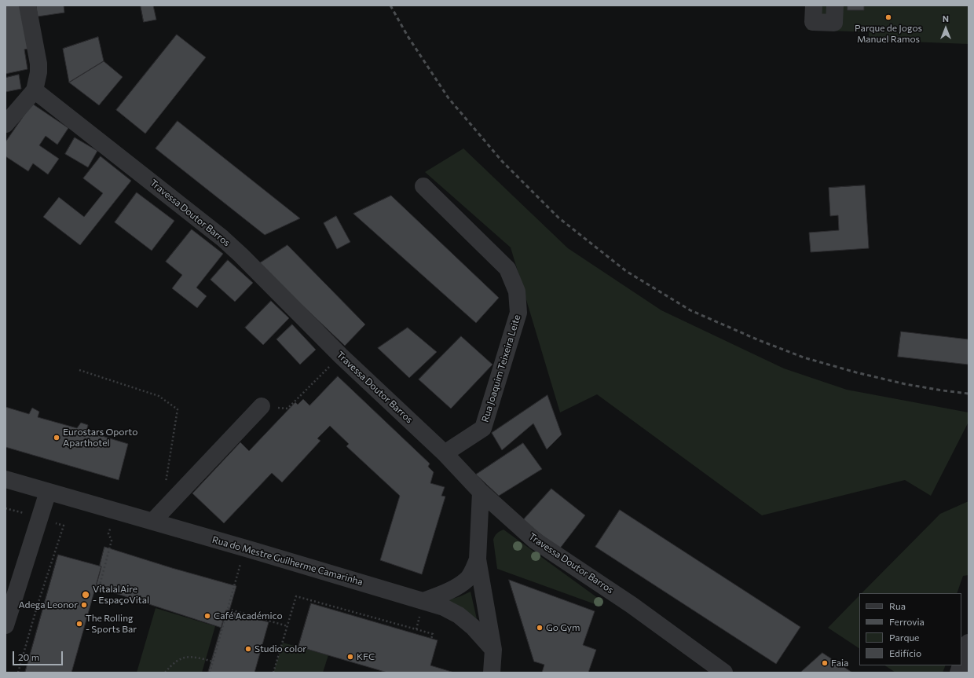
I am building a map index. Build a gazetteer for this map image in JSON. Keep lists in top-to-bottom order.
{
  "streets": {
    "street": ["Travessa Doutor Barros", "Rua Joaquim Teixeira Leite", "Rua do Mestre Guilherme Camarinha"]
  },
  "crossings": [
    ["Travessa Doutor Barros", "Rua Joaquim Teixeira Leite"]
  ],
  "places": [
    "Parque de Jogos Manuel Ramos",
    "Eurostars Oporto Aparthotel",
    "VitalalAire - EspaçoVital",
    "Adega Leonor",
    "Café Académico",
    "The Rolling - Sports Bar",
    "Go Gym",
    "Studio color",
    "KFC",
    "Faia"
  ],
  "legend": [
    "Rua",
    "Ferrovia",
    "Parque",
    "Edifício"
  ],
  "scale_bar": "20 m",
  "north": "top"
}
